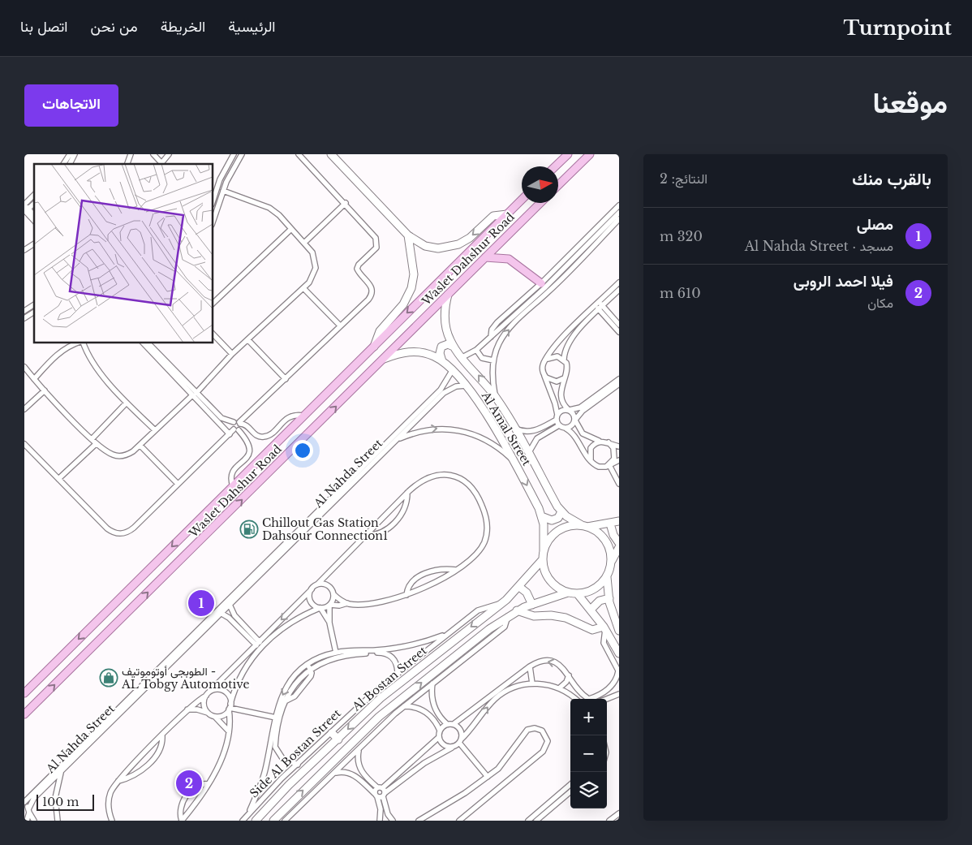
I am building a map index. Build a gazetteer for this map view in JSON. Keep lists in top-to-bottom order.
{
  "streets": {
    "main road": ["Waslet Dahshur Road"],
    "street": [
      "Al Amal Street",
      "Al Nahda Street",
      "Al Bostan Street",
      "Side Al Bostan Street"
    ]
  },
  "crossings": [
    ["Waslet Dahshur Road", "Al Amal Street"],
    ["Al Amal Street", "Al Nahda Street"],
    ["Al Amal Street", "Al Bostan Street"],
    ["Al Bostan Street", "Side Al Bostan Street"]
  ],
  "places": {
    "fuel station": ["Chillout Gas Station Dahsour Connection1"],
    "shop": ["الطوبجى أوتوموتيف - AL Tobgy Automotive"]
  },
  "scale_bar": "100 m",
  "north": "right",
  "page": {
    "header": "Turnpoint",
    "nav": [
      "الرئيسية",
      "الخريطة",
      "من نحن",
      "اتصل بنا"
    ],
    "title": "موقعنا",
    "buttons": "الاتجاهات",
    "heading": ["بالقرب منك", "النتائج: 2"],
    "list": [
      {
        "mark": "1",
        "name": "مصلى",
        "note": "مسجد · Al Nahda Street",
        "value": "320 m"
      },
      {
        "mark": "2",
        "name": "فيلا احمد الروبى",
        "note": "مكان",
        "value": "610 m"
      }
    ],
    "pins": ["1", "2"],
    "map_buttons": ["+", "−"],
    "scale": "100 m"
  }
}
